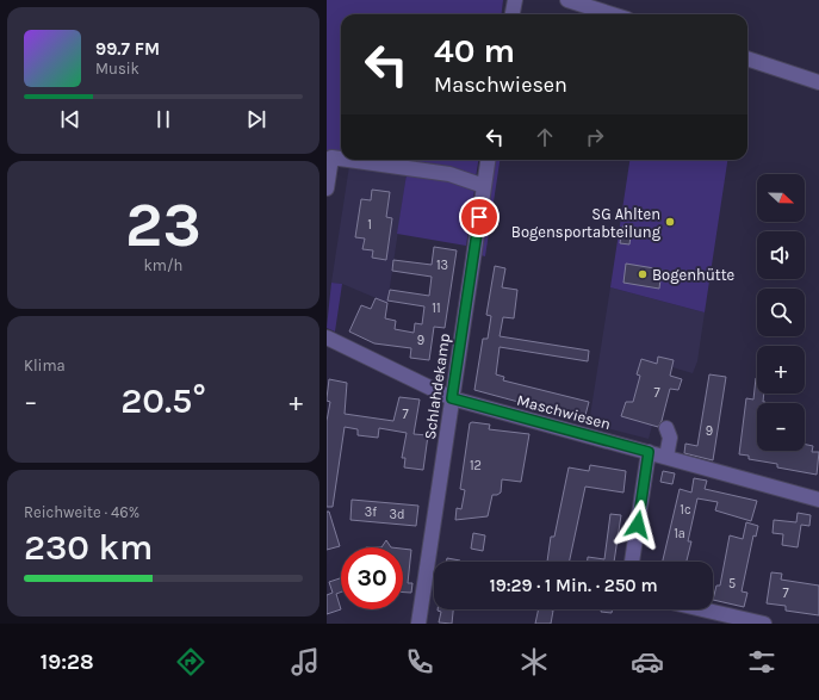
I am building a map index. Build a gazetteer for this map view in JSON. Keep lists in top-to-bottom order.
{
  "streets": {
    "street": ["Schlahdekamp", "Maschwiesen"]
  },
  "crossings": [
    ["Schlahdekamp", "Maschwiesen"]
  ],
  "places": ["SG Ahlten Bogensportabteilung", "Bogenhütte"],
  "house_numbers": [
    "1",
    "13",
    "11",
    "9",
    "7",
    "7",
    "9",
    "12",
    "1c",
    "3f",
    "3d",
    "1a",
    "5",
    "7"
  ],
  "north": "right",
  "page": {
    "turn": ["40 m", "Maschwiesen"],
    "song": ["99.7 FM", "Musik"],
    "tile": [
      ["23", "km/h"],
      "Klima",
      ["Reichweite · 46%", "230 km"]
    ],
    "map_buttons": ["+", "−"],
    "heat": ["−", "20.5°", "+"],
    "limit": "30",
    "trip": "19:29 · 1 Min. · 250 m",
    "tabs": "19:28"
  }
}
